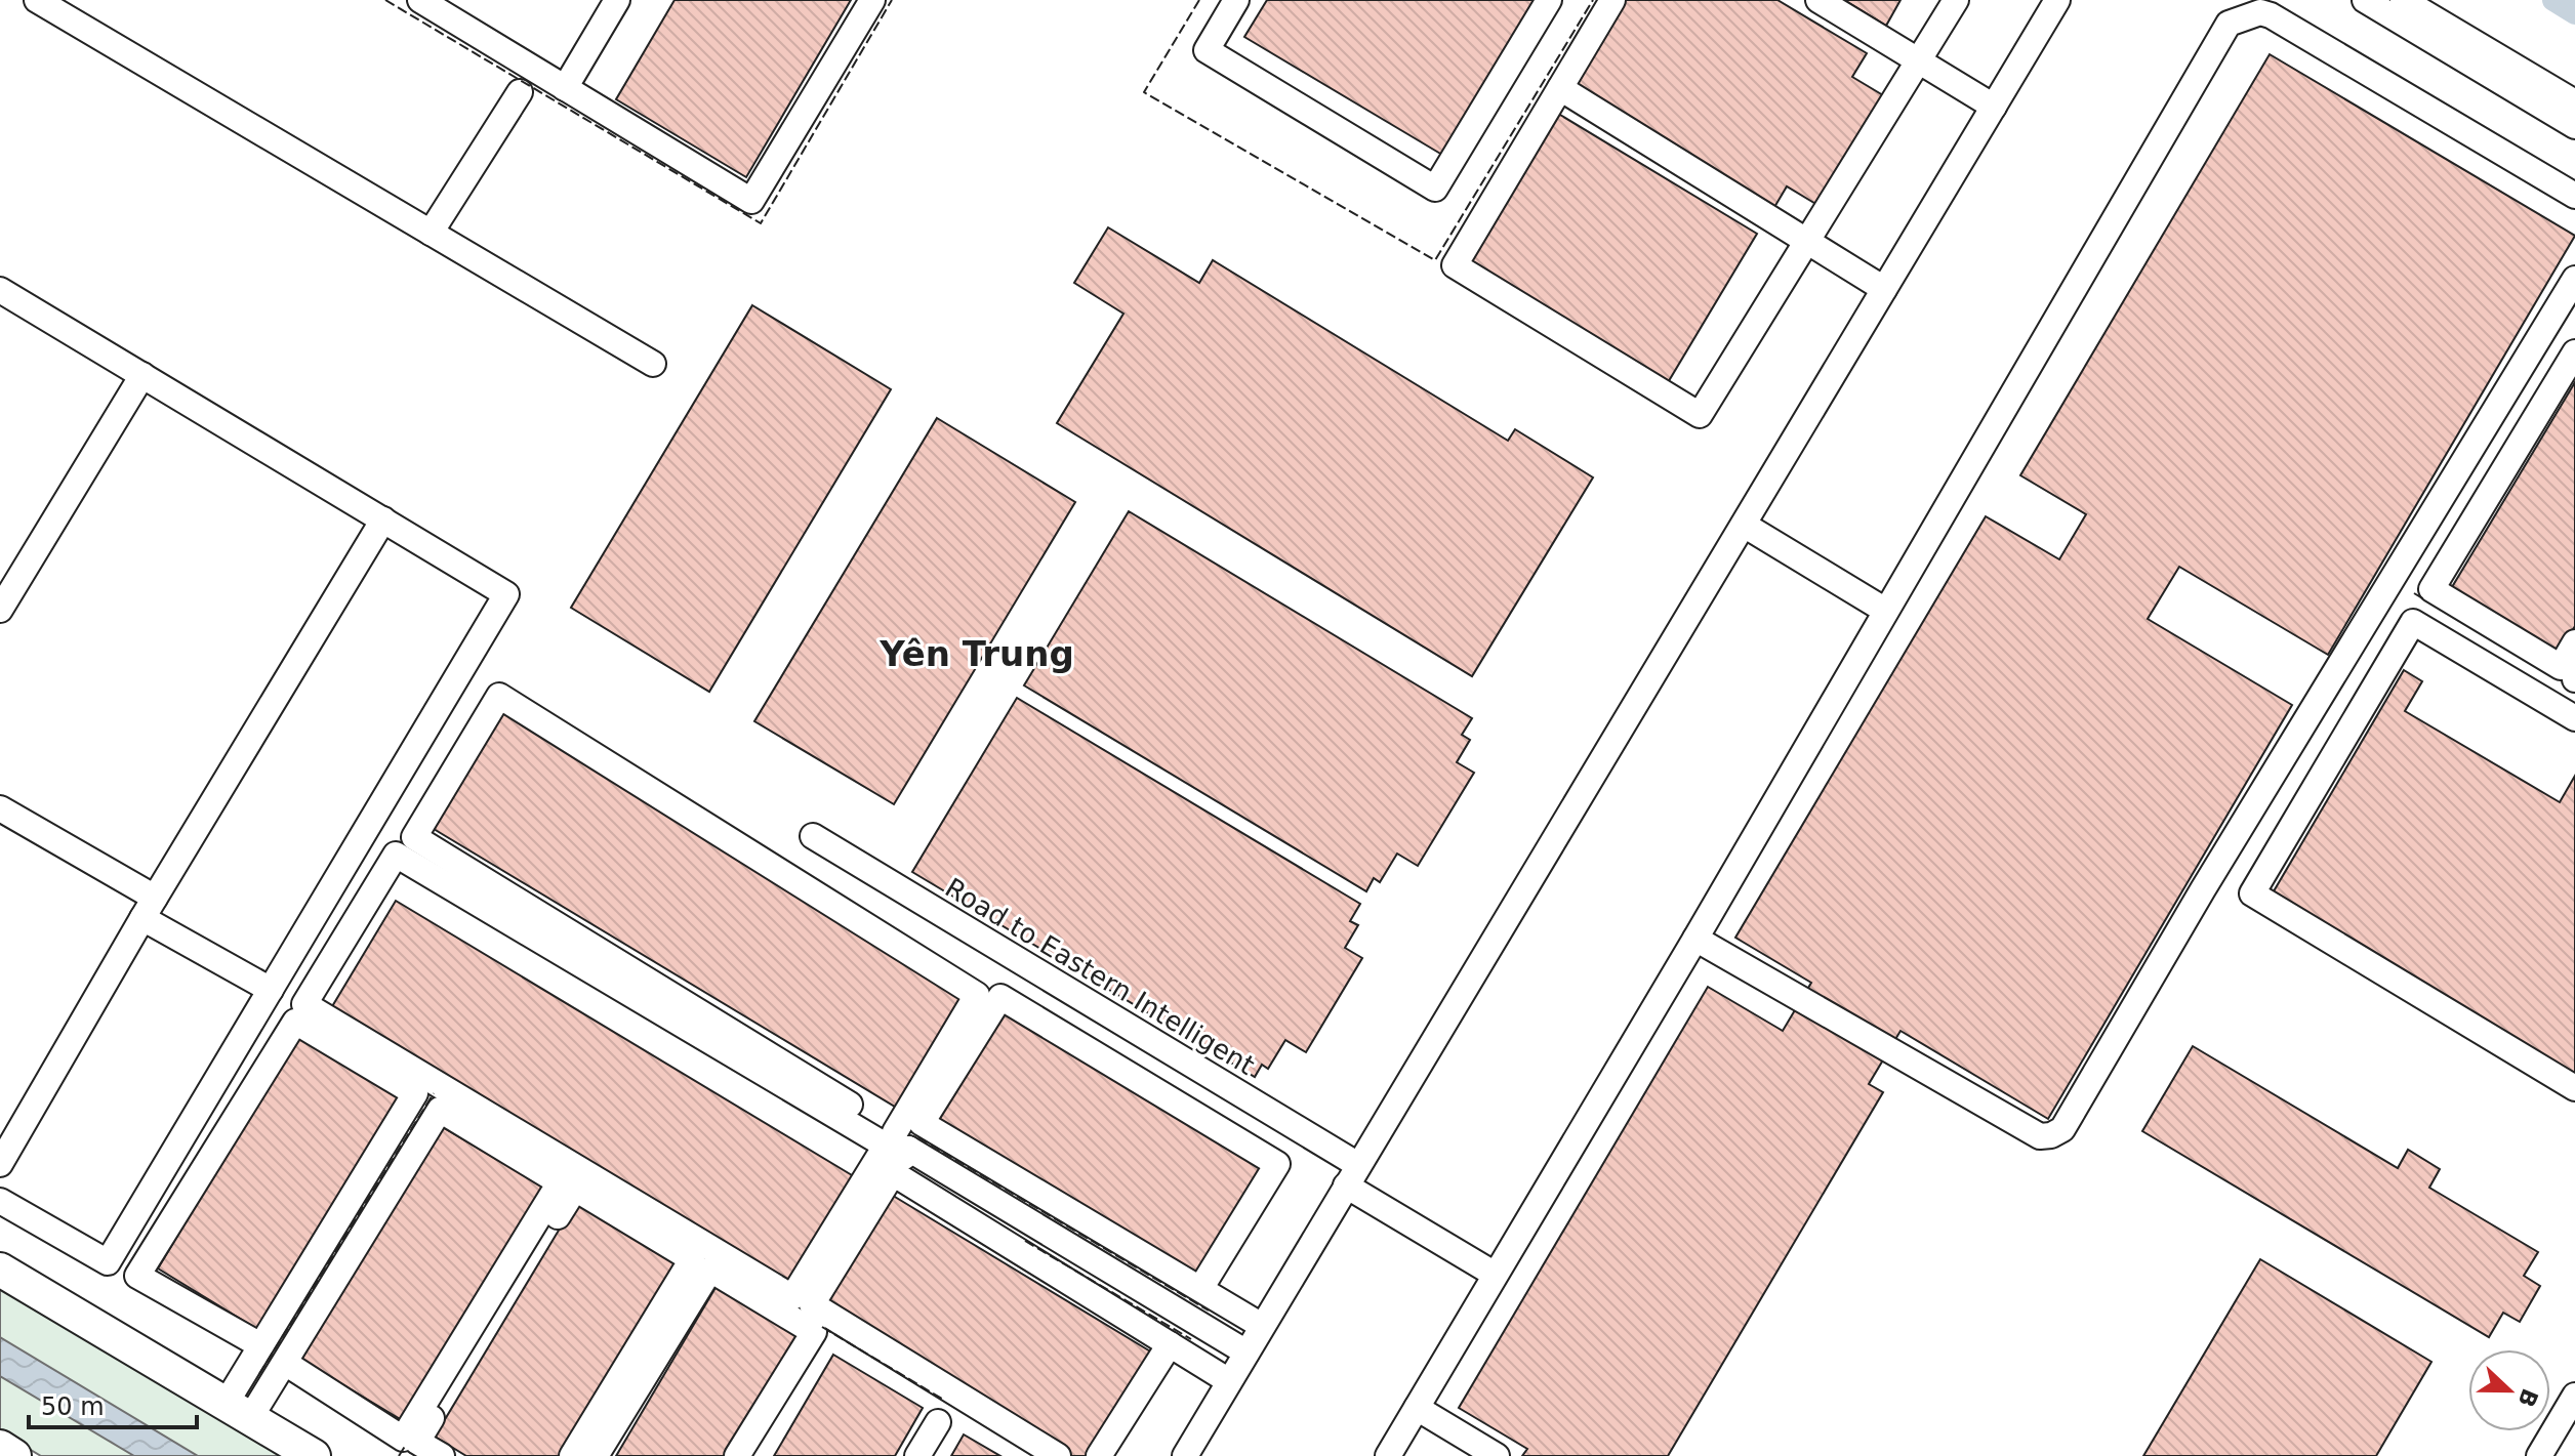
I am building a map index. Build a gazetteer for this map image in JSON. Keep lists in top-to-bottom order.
{
  "streets": {
    "street": ["Road to Eastern Intelligent"]
  },
  "districts": ["Yên Trung"],
  "scale_bar": "50 m",
  "north": "right"
}
